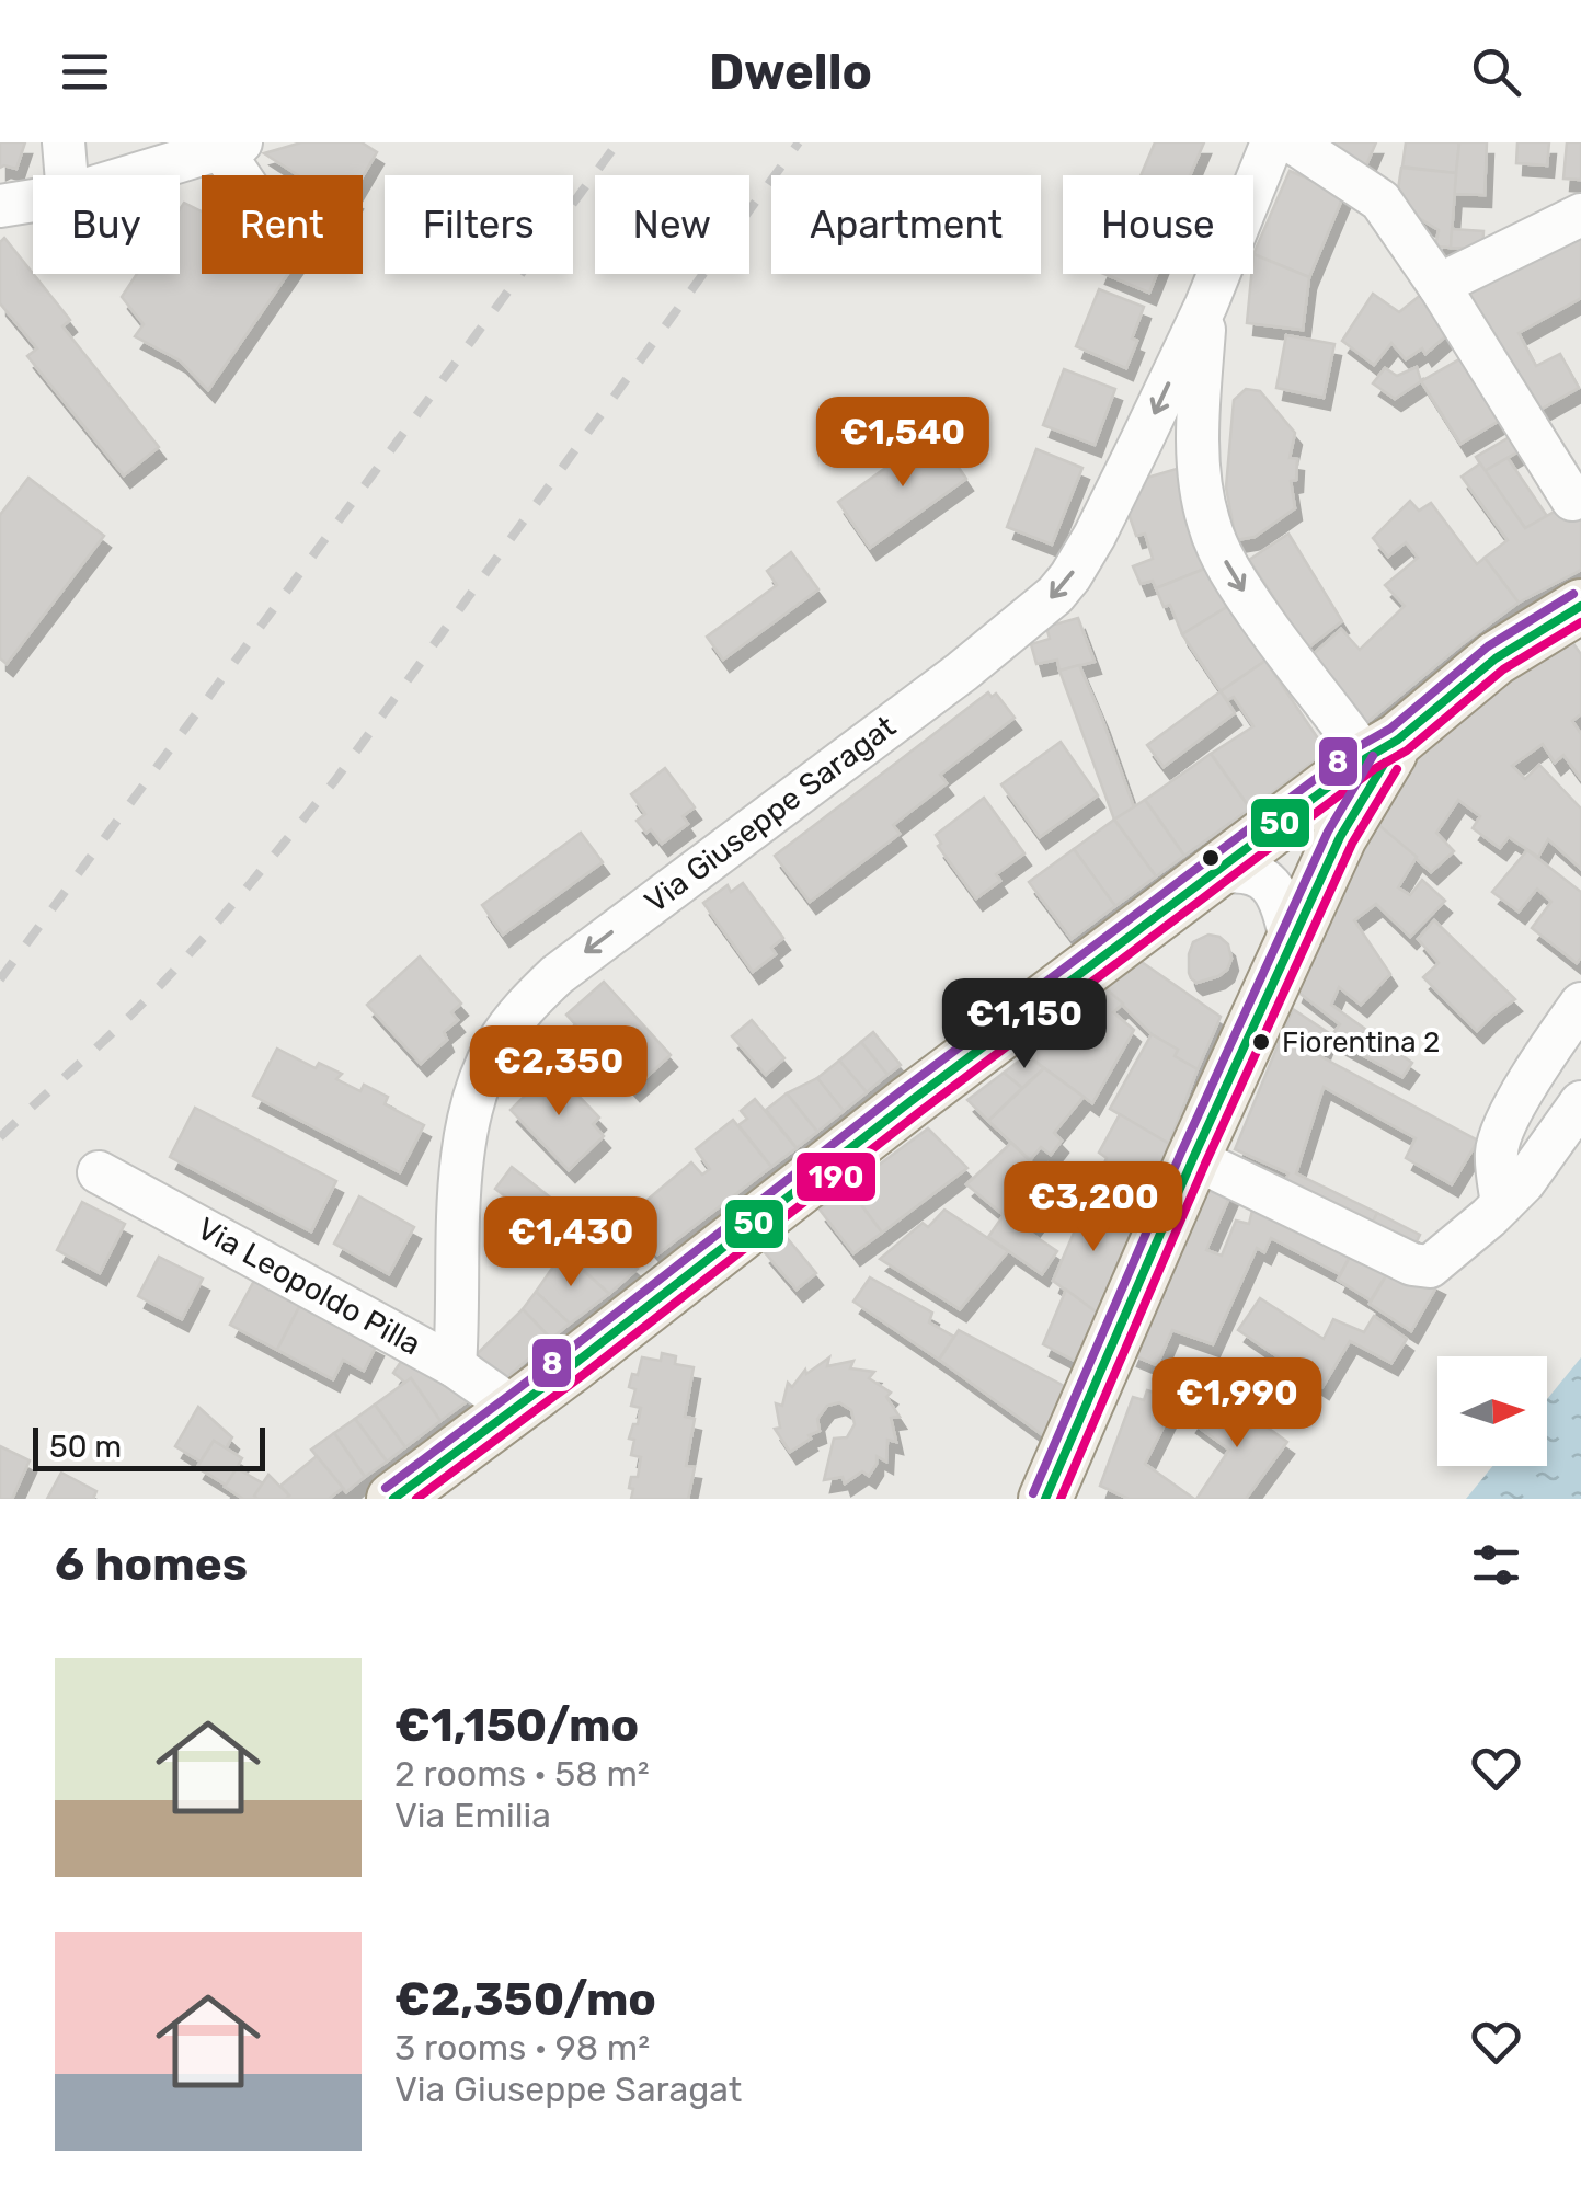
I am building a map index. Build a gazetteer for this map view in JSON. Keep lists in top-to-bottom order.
{
  "streets": {
    "street": ["Via Giuseppe Saragat", "Via Leopoldo Pilla"]
  },
  "crossings": [
    ["Via Giuseppe Saragat", "Via Leopoldo Pilla"]
  ],
  "one_way": ["Via Giuseppe Saragat"],
  "places": ["Fiorentina 2"],
  "lines": ["transit line 8", "transit line 50", "transit line 190"],
  "scale_bar": "50 m",
  "north": "right",
  "page": {
    "header": "Dwello",
    "chip": [
      "Buy",
      "Rent",
      "Filters",
      "New",
      "Apartment",
      "House"
    ],
    "price": [
      "€1,540",
      "€1,150",
      "€2,350",
      "€3,200",
      "€1,430",
      "€1,990"
    ],
    "scale": "50 m",
    "heading": "6 homes",
    "list": [
      {
        "name": "€1,150/mo",
        "note": "2 rooms · 58 m² · Via Emilia"
      },
      {
        "name": "€2,350/mo",
        "note": "3 rooms · 98 m² · Via Giuseppe Saragat"
      }
    ]
  }
}
